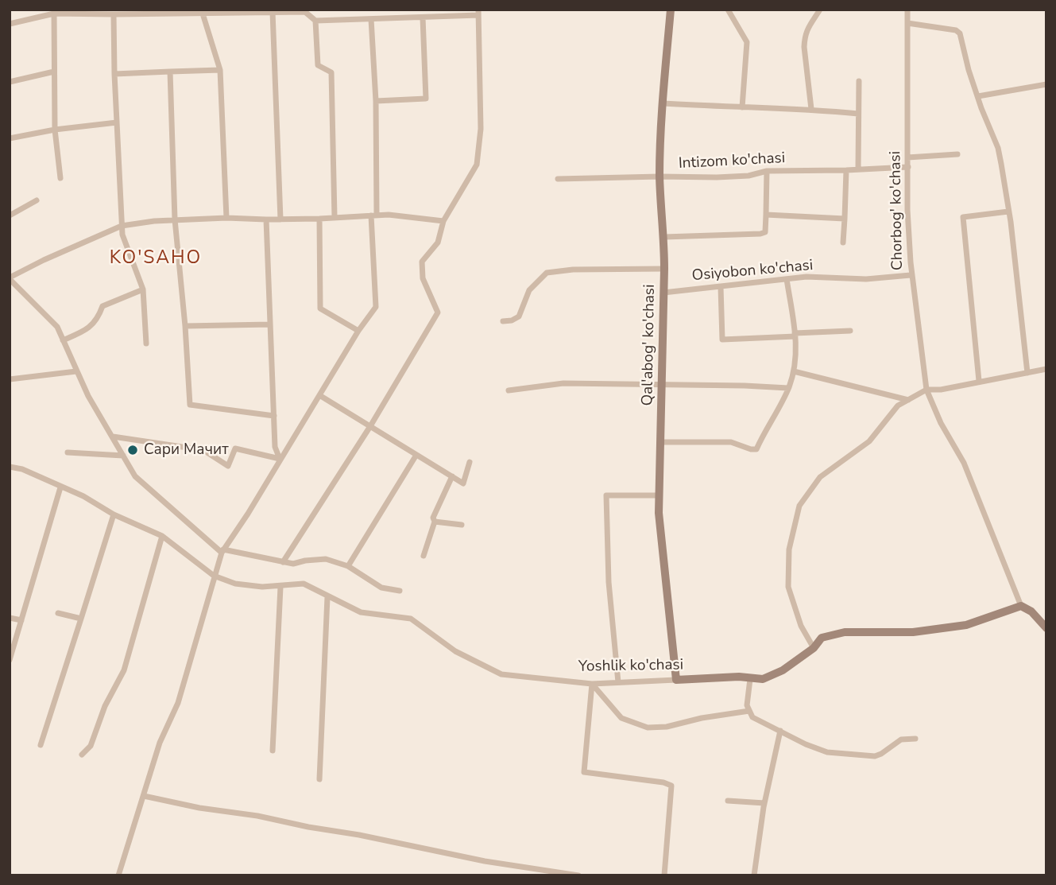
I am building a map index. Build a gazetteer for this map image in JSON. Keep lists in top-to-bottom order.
{
  "streets": {
    "street": [
      "Intizom ko'chasi",
      "Сhorbog' ko'chasi",
      "Osiyobon ko'chasi",
      "Qal'abog' ko'chasi",
      "Yoshlik ko'chasi"
    ]
  },
  "crossings": [
    ["Intizom ko'chasi", "Сhorbog' ko'chasi"],
    ["Intizom ko'chasi", "Qal'abog' ko'chasi"],
    ["Сhorbog' ko'chasi", "Osiyobon ko'chasi"],
    ["Сhorbog' ko'chasi", "Yoshlik ko'chasi"],
    ["Osiyobon ko'chasi", "Qal'abog' ko'chasi"],
    ["Qal'abog' ko'chasi", "Yoshlik ko'chasi"]
  ],
  "districts": ["KO'SAHO"],
  "places": ["Сари Мачит"]
}
